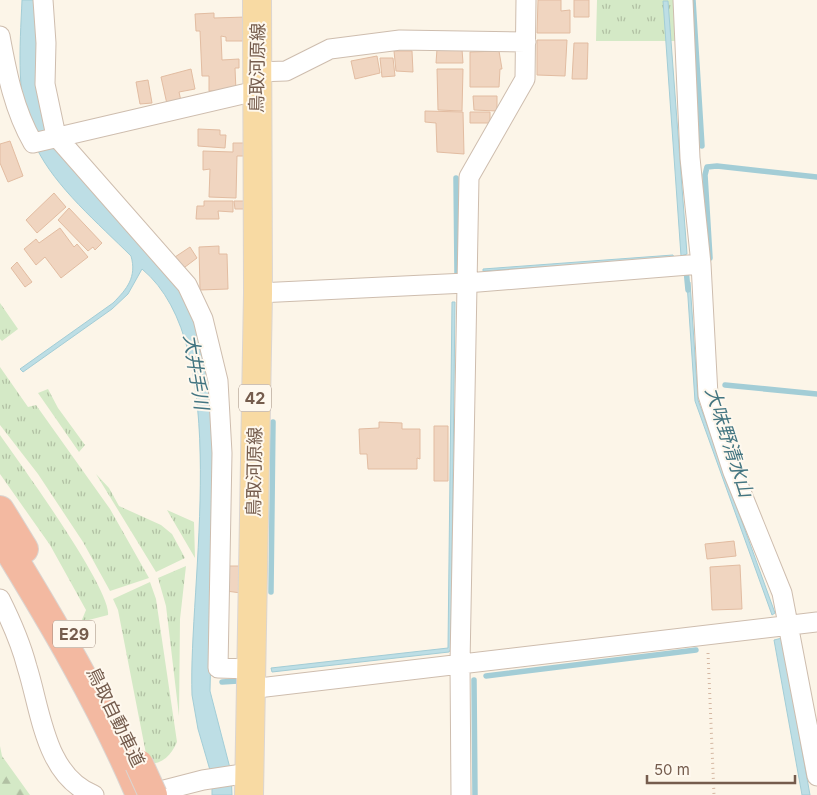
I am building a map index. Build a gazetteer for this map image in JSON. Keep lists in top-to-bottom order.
{
  "streets": {
    "highway": ["E29", "鳥取自動車道"],
    "main road": ["鳥取河原線", "42"]
  },
  "water": ["大井手川", "大味野清水山"],
  "scale_bar": "50 m"
}
